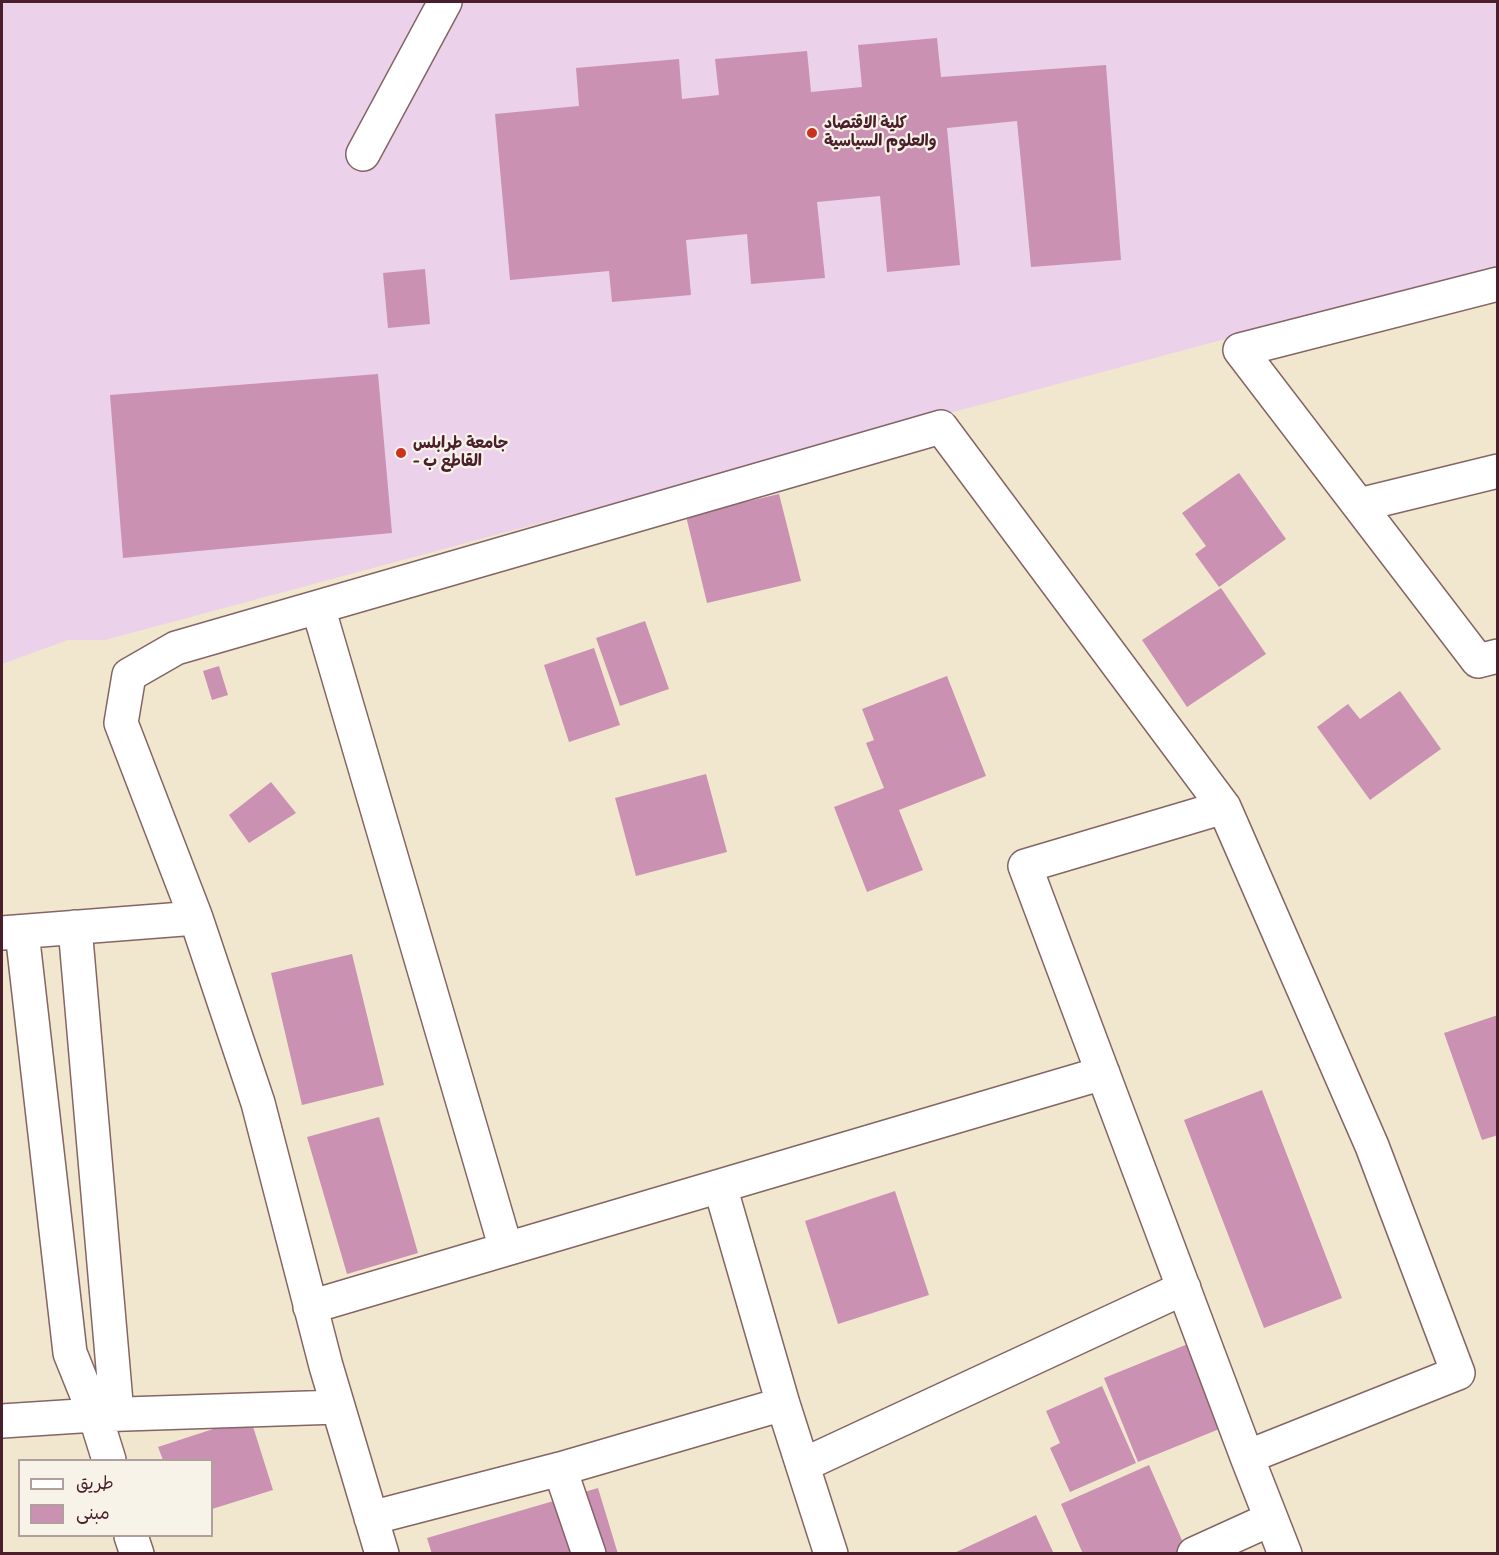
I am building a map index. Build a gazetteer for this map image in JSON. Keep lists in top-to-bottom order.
{
  "places": ["كلية الاقتصاد والعلوم السياسية", "جامعة طرابلس - القاطع ب"],
  "legend": ["طريق", "مبنى"]
}
